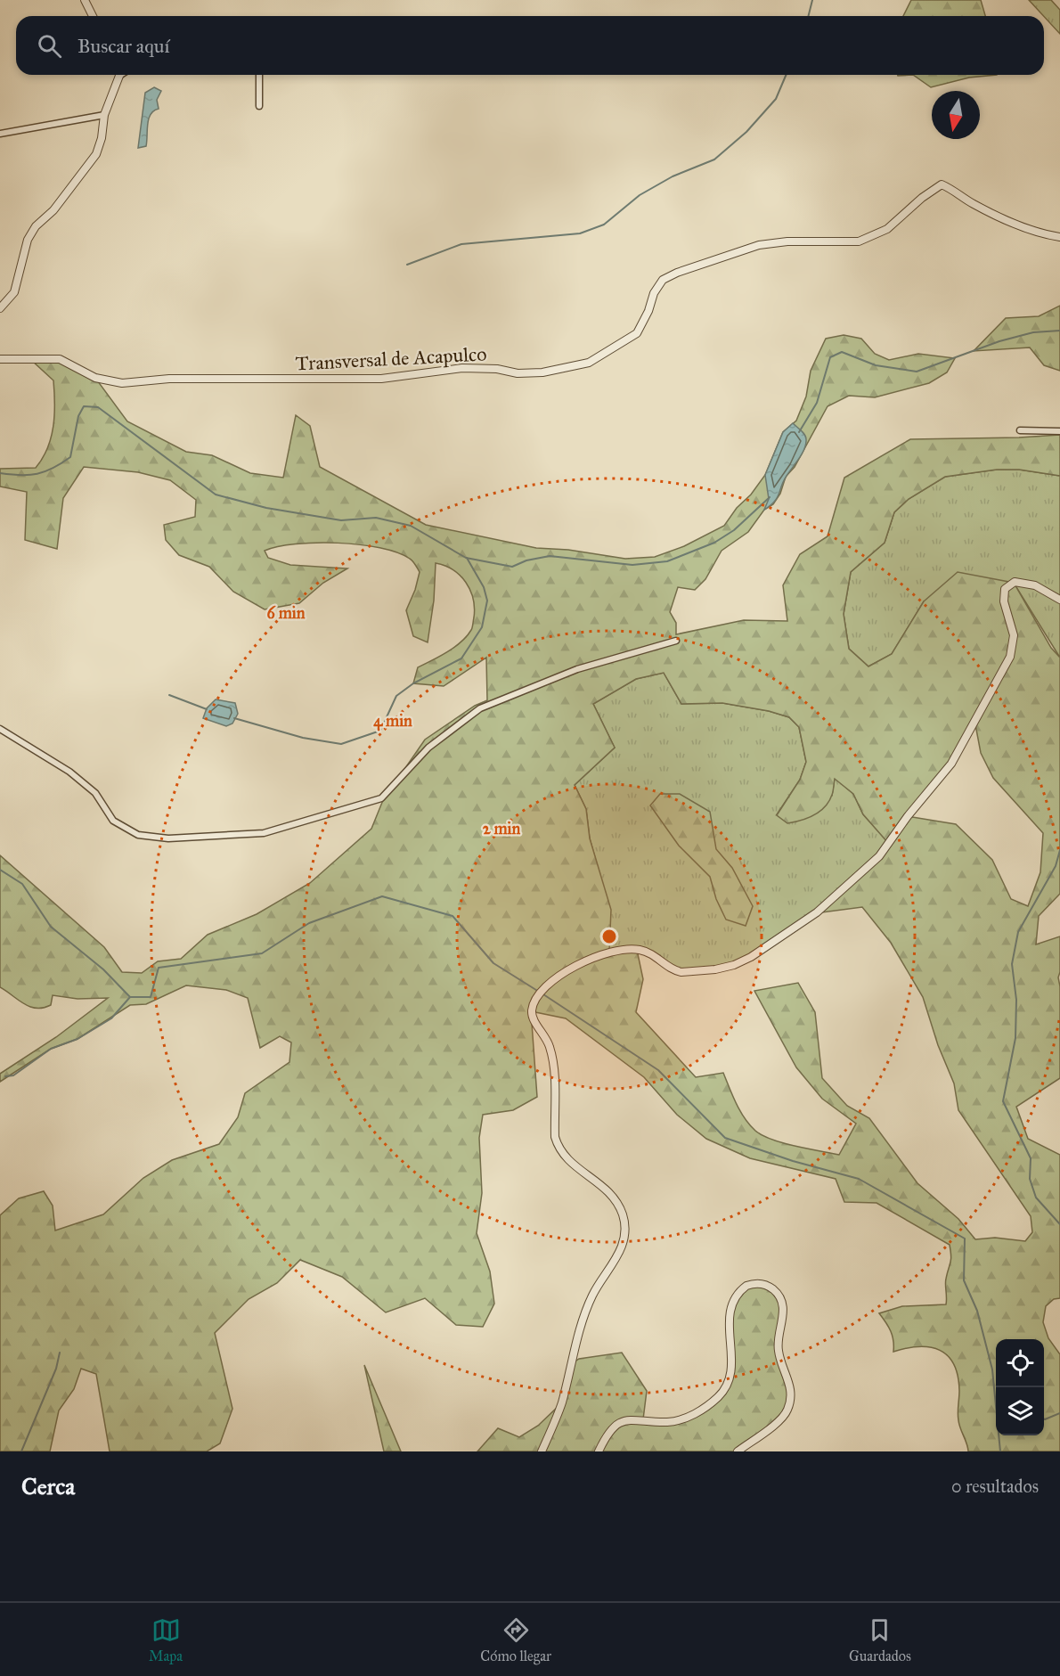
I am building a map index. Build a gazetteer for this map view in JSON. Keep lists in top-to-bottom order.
{
  "streets": {
    "street": ["Transversal de Acapulco"]
  },
  "north": "bottom",
  "page": {
    "search": "Buscar aquí",
    "heading": ["Cerca", "0 resultados"],
    "nav": ["Mapa", "Cómo llegar", "Guardados"]
  },
  "rings": ["6 min", "4 min", "2 min"]
}
